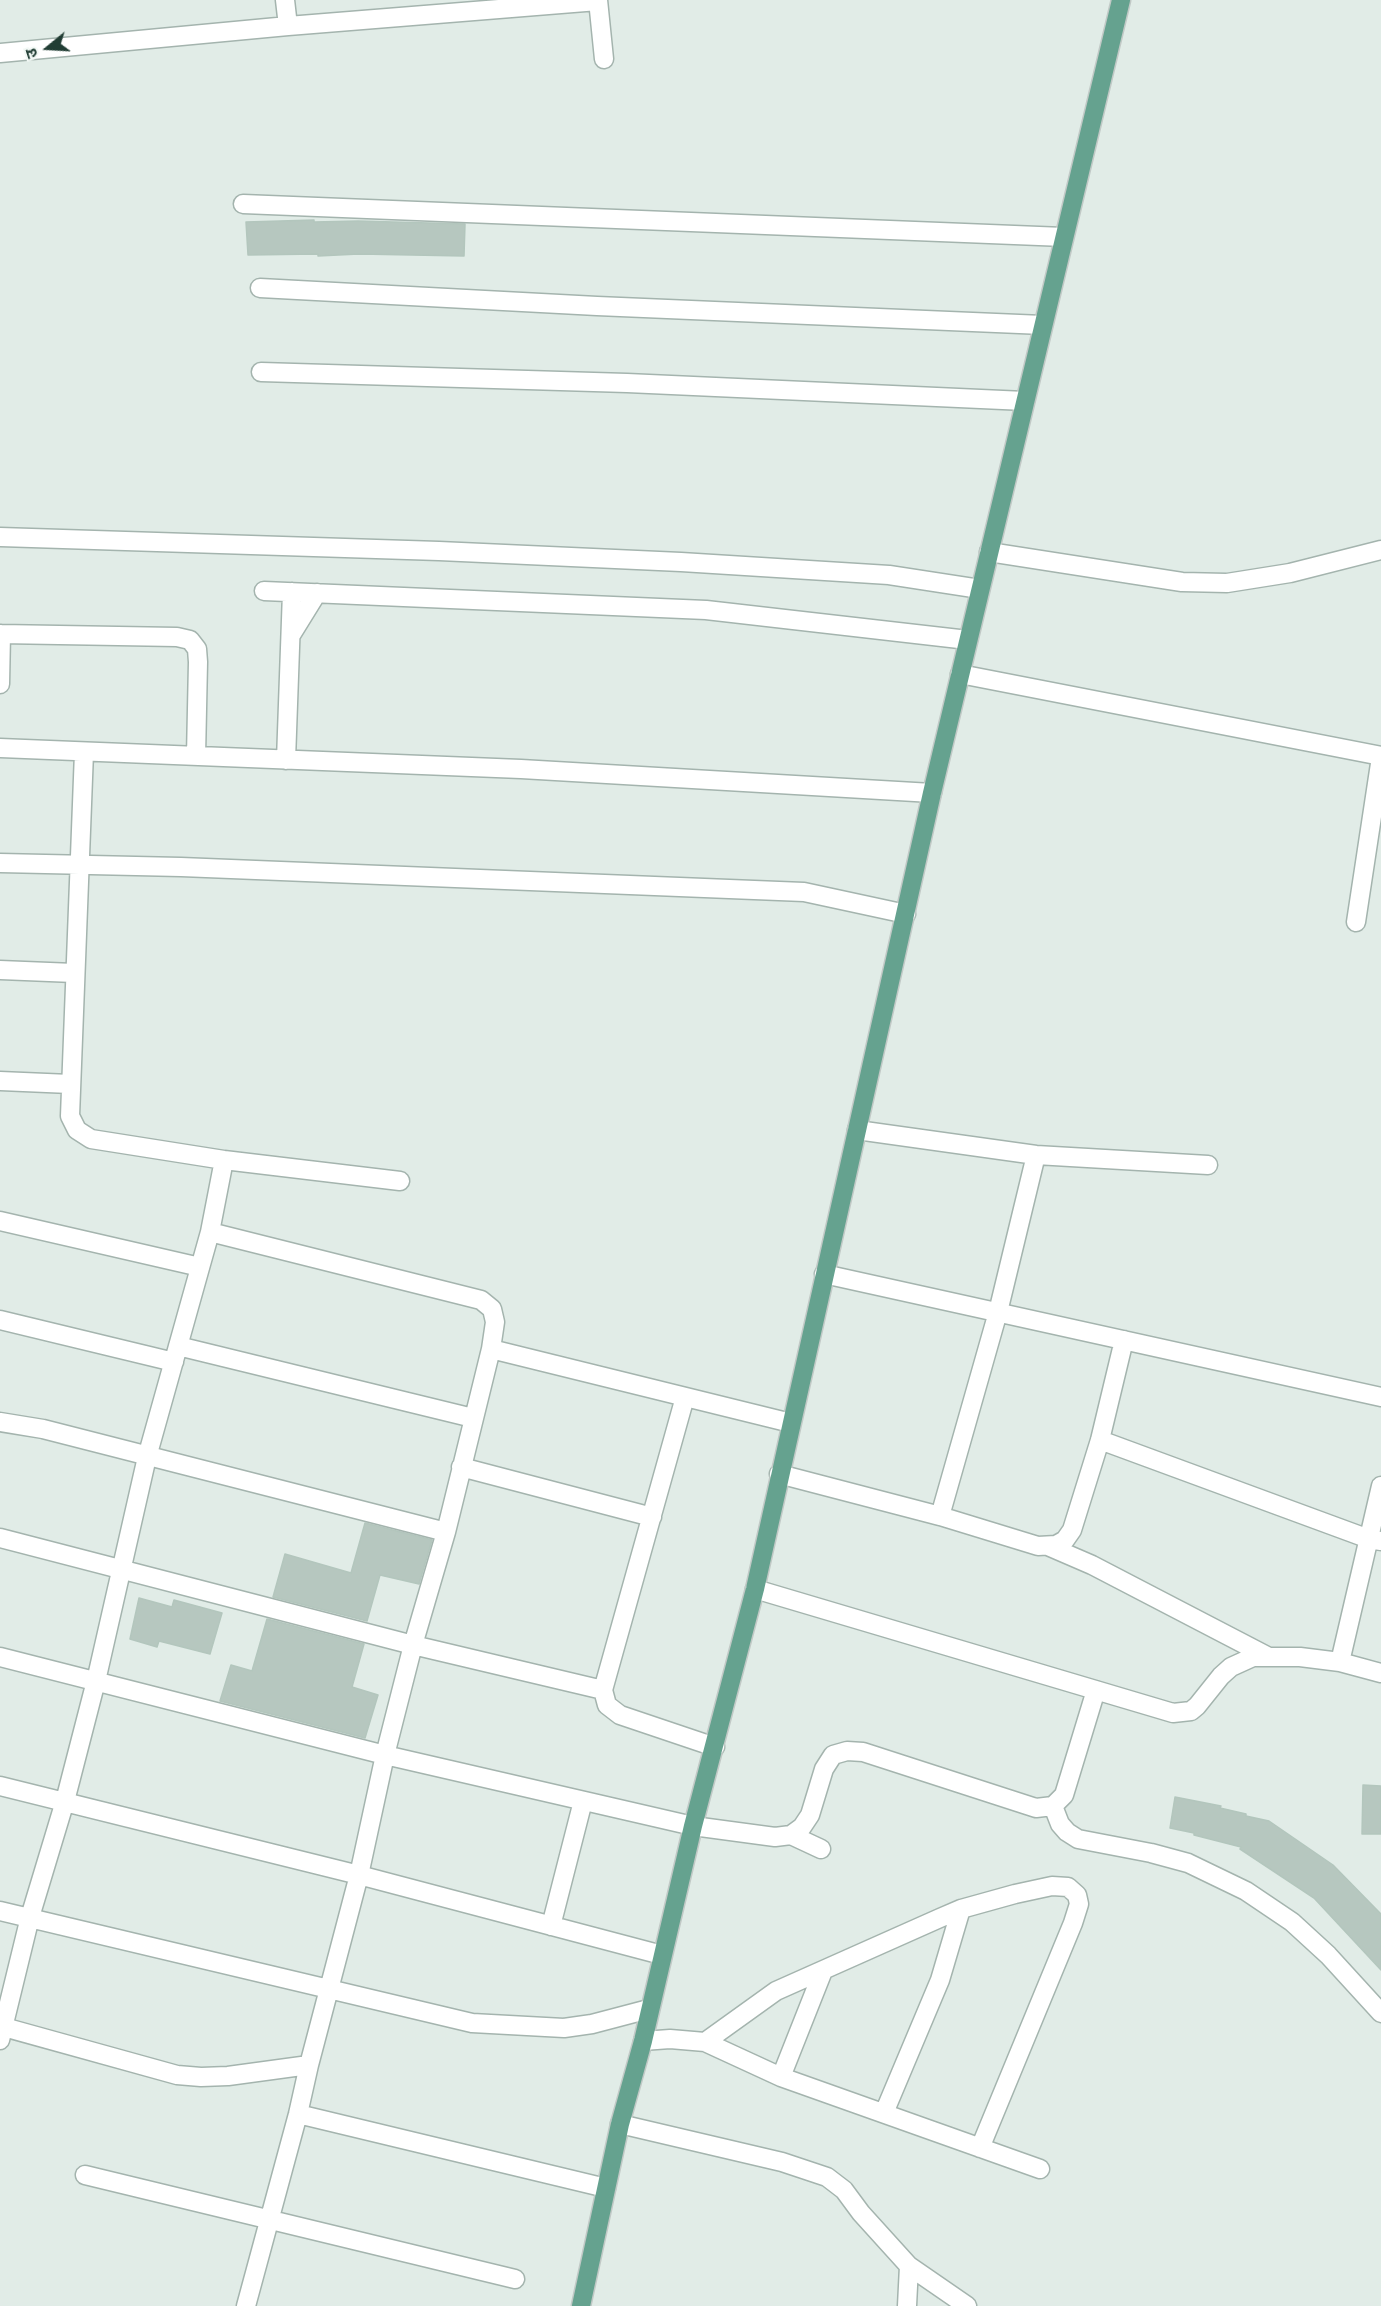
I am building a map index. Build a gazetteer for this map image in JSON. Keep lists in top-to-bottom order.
{
  "north": "left"
}
